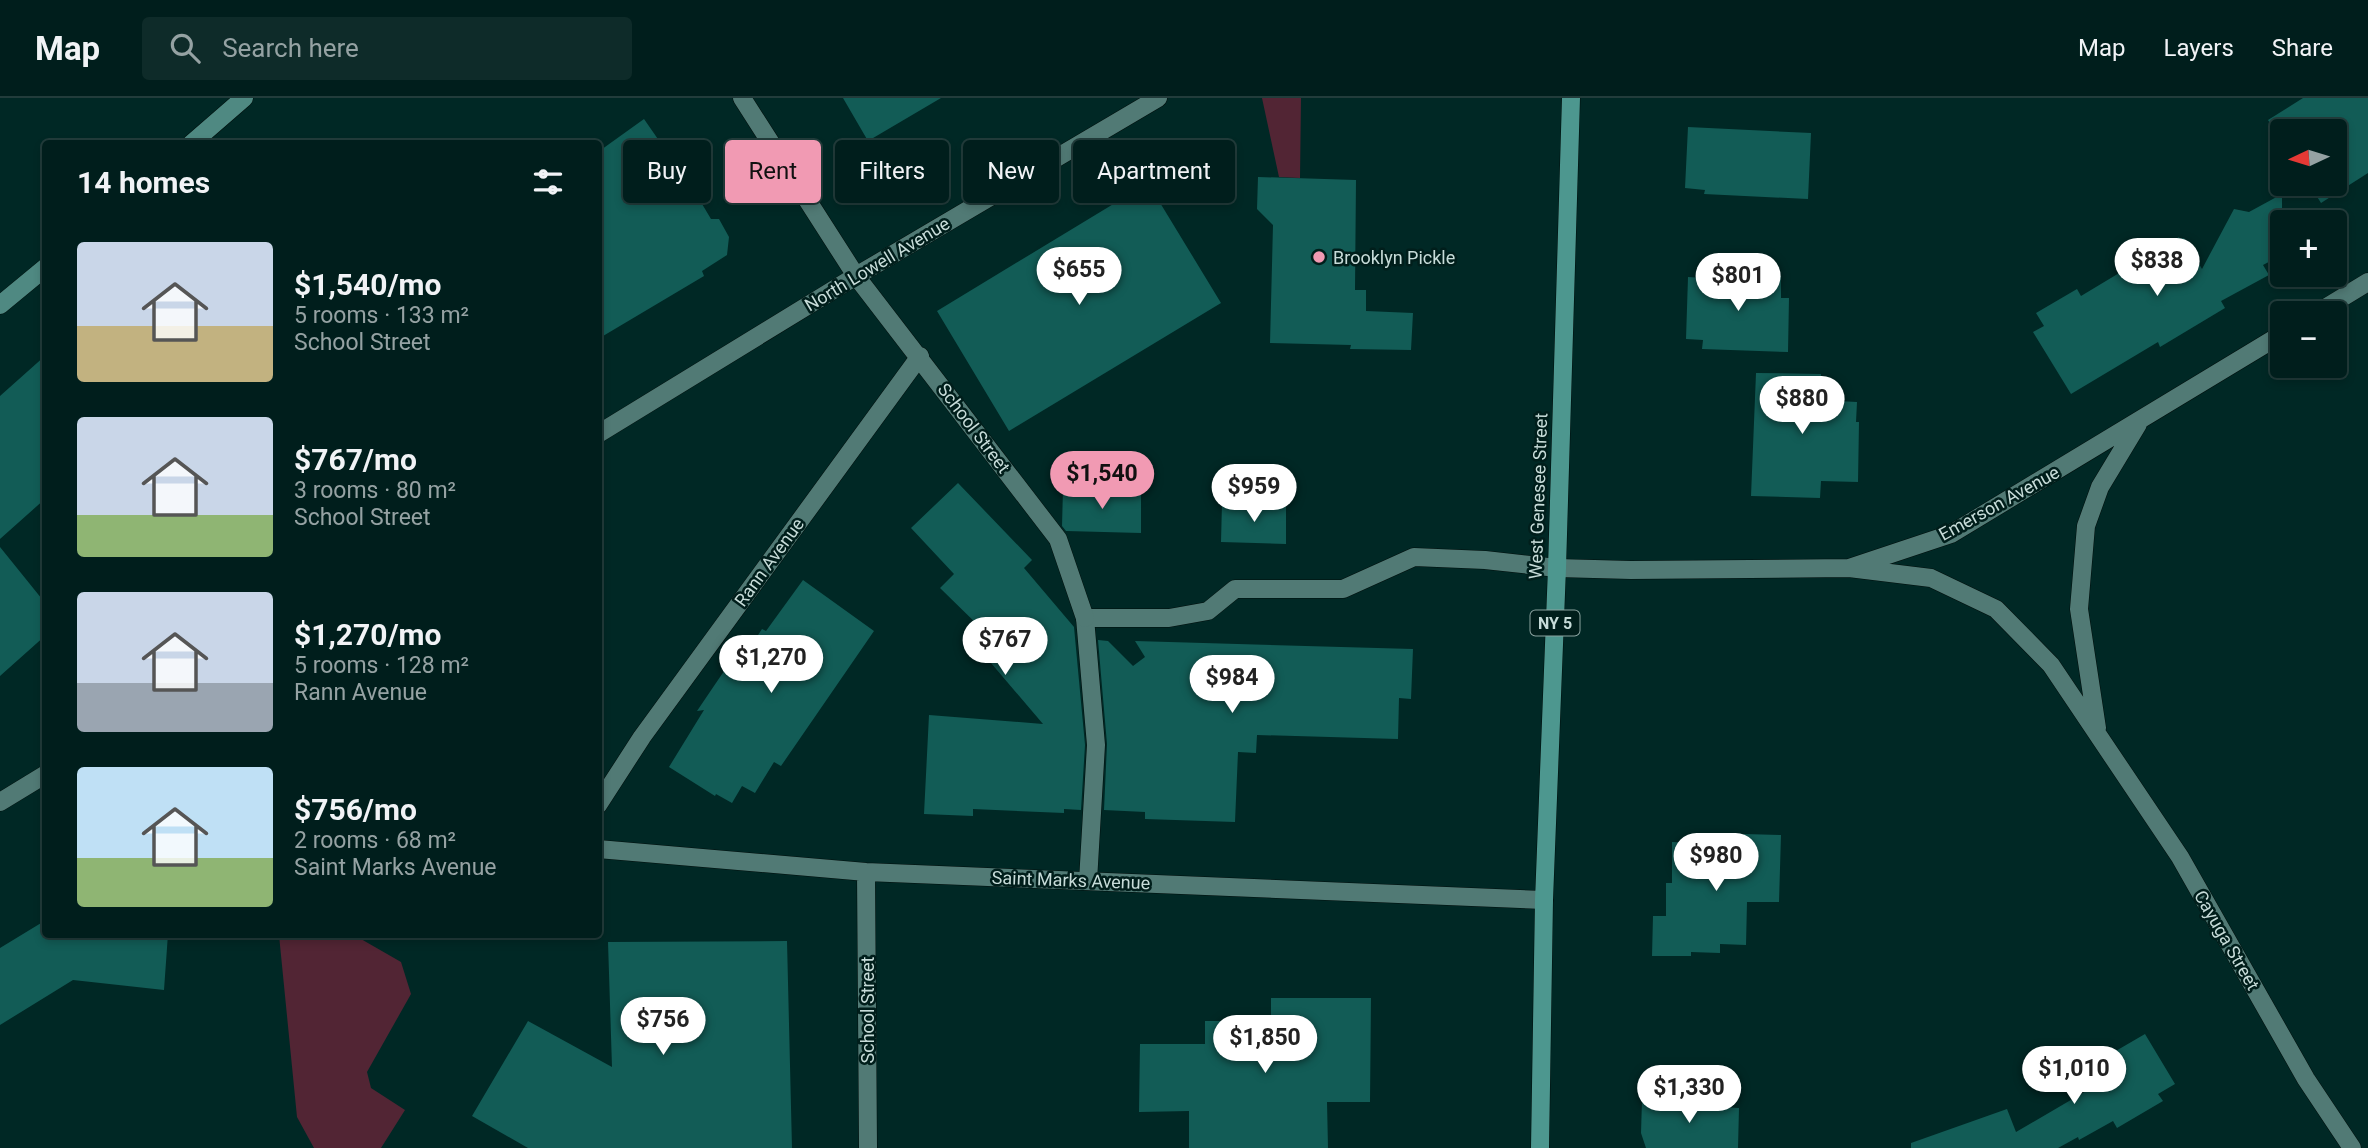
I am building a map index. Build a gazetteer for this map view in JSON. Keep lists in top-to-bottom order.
{
  "streets": {
    "main road": ["West Genesee Street", "NY 5"],
    "street": [
      "North Lowell Avenue",
      "School Street",
      "Emerson Avenue",
      "Rann Avenue",
      "Saint Marks Avenue",
      "Cayuga Street"
    ]
  },
  "crossings": [
    ["North Lowell Avenue", "School Street"],
    ["School Street", "Emerson Avenue"],
    ["School Street", "Rann Avenue"],
    ["School Street", "Saint Marks Avenue"],
    ["West Genesee Street", "Emerson Avenue"],
    ["West Genesee Street", "Saint Marks Avenue"],
    ["Emerson Avenue", "Cayuga Street"]
  ],
  "places": ["Brooklyn Pickle"],
  "north": "left",
  "page": {
    "header": "Map",
    "search": "Search here",
    "nav": ["Map", "Layers", "Share"],
    "map_buttons": ["+", "−"],
    "chip": [
      "Buy",
      "Rent",
      "Filters",
      "New",
      "Apartment"
    ],
    "heading": "14 homes",
    "list": [
      {
        "name": "$1,540/mo",
        "note": "5 rooms · 133 m² · School Street"
      },
      {
        "name": "$767/mo",
        "note": "3 rooms · 80 m² · School Street"
      },
      {
        "name": "$1,270/mo",
        "note": "5 rooms · 128 m² · Rann Avenue"
      },
      {
        "name": "$756/mo",
        "note": "2 rooms · 68 m² · Saint Marks Avenue"
      }
    ],
    "price": [
      "$838",
      "$655",
      "$801",
      "$880",
      "$1,540",
      "$959",
      "$767",
      "$1,270",
      "$984",
      "$980",
      "$756",
      "$1,850",
      "$1,010",
      "$1,330"
    ]
  }
}
